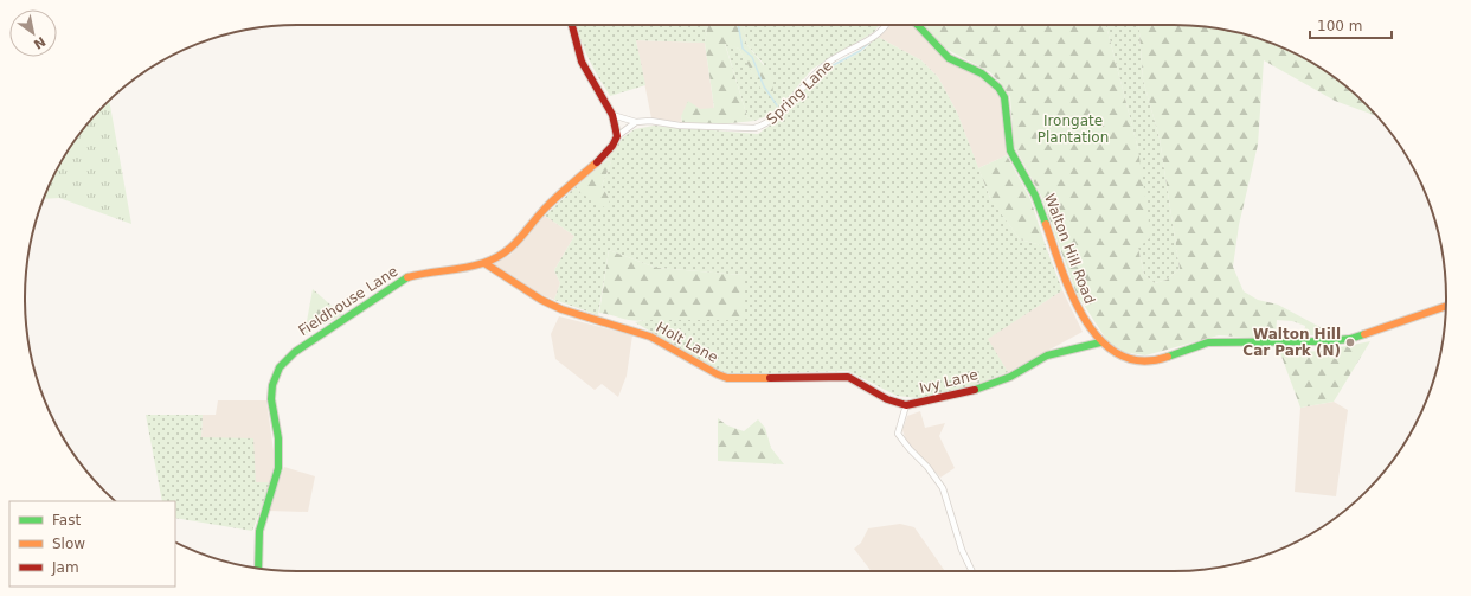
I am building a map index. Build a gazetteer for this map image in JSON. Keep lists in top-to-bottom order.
{
  "streets": {
    "street": [
      "Spring Lane",
      "Walton Hill Road",
      "Fieldhouse Lane",
      "Holt Lane",
      "Ivy Lane"
    ]
  },
  "crossings": [
    ["Walton Hill Road", "Ivy Lane"],
    ["Fieldhouse Lane", "Holt Lane"],
    ["Holt Lane", "Ivy Lane"]
  ],
  "parks": ["Irongate Plantation"],
  "places": ["Walton Hill Car Park (N)"],
  "legend": ["Fast", "Slow", "Jam"],
  "scale_bar": "100 m",
  "north": "bottom right"
}
